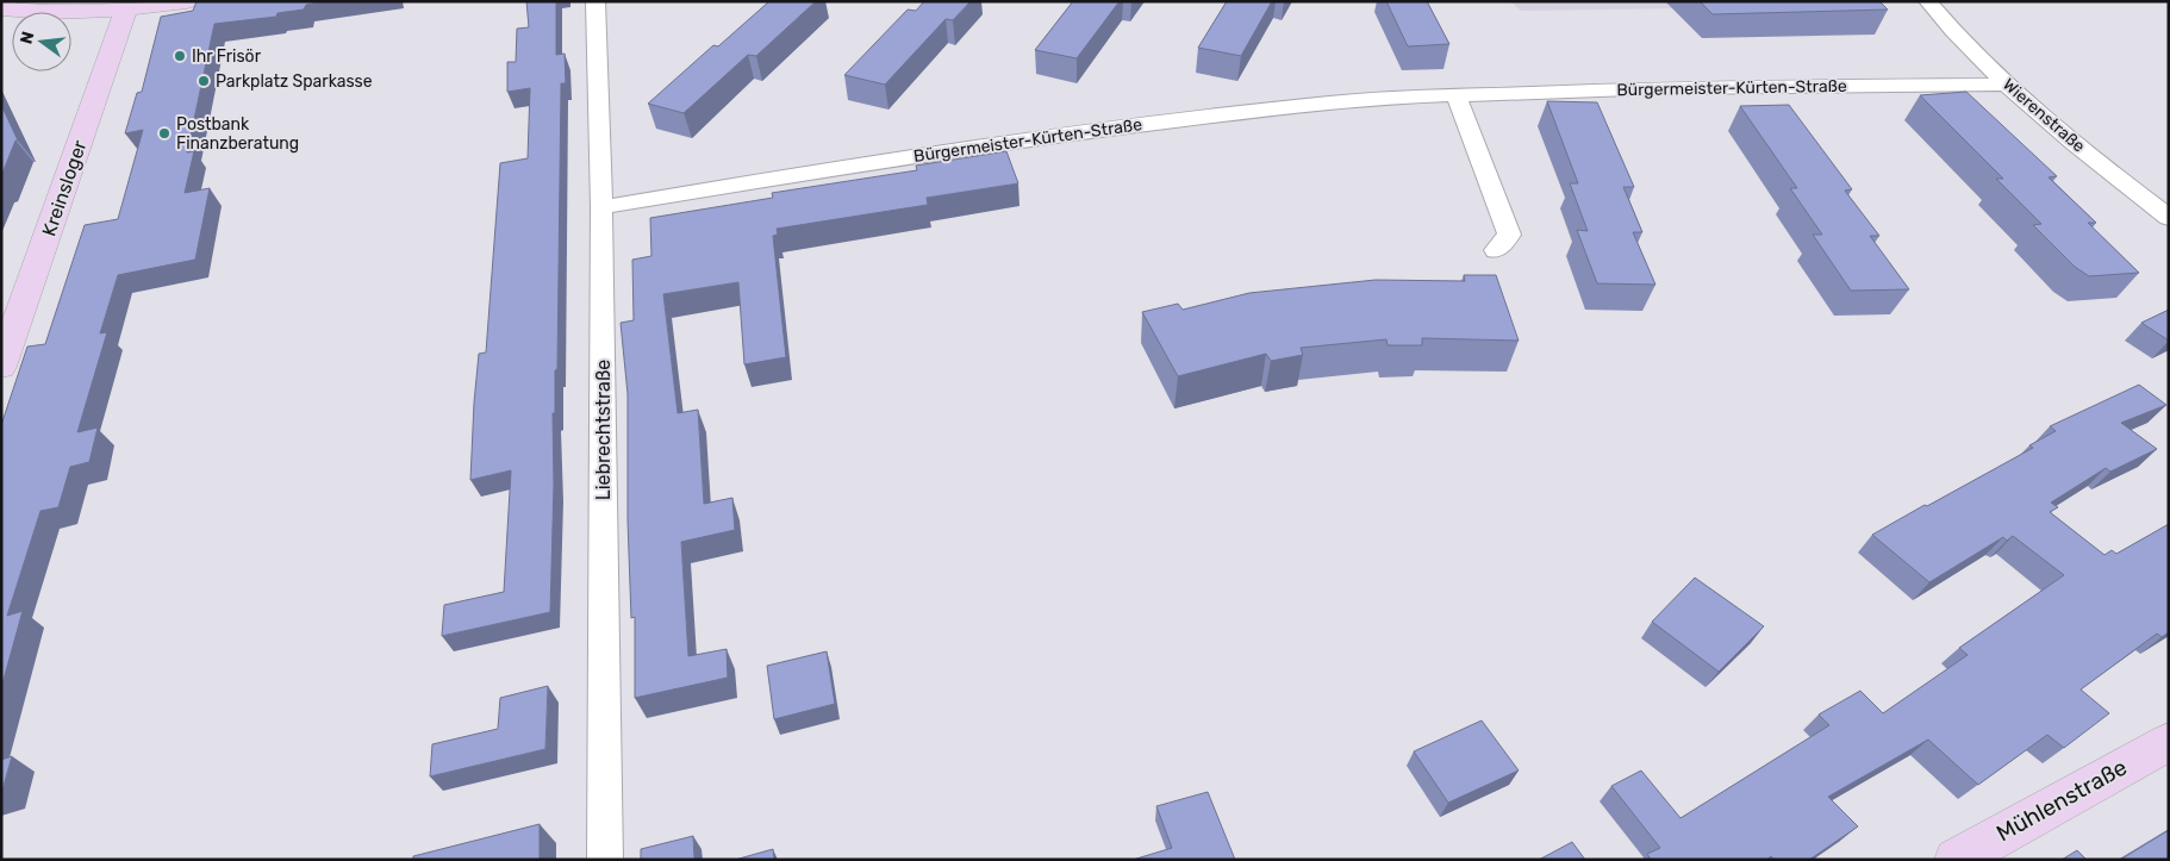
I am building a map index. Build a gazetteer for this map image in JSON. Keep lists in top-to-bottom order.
{
  "streets": {
    "main road": ["Kreinsloger", "Mühlenstraße"],
    "street": ["Bürgermeister-Kürten-Straße", "Wierenstraße", "Liebrechtstraße"]
  },
  "crossings": [
    ["Bürgermeister-Kürten-Straße", "Wierenstraße"],
    ["Bürgermeister-Kürten-Straße", "Liebrechtstraße"]
  ],
  "places": ["Ihr Frisör", "Parkplatz Sparkasse", "Postbank Finanzberatung"],
  "north": "left"
}
